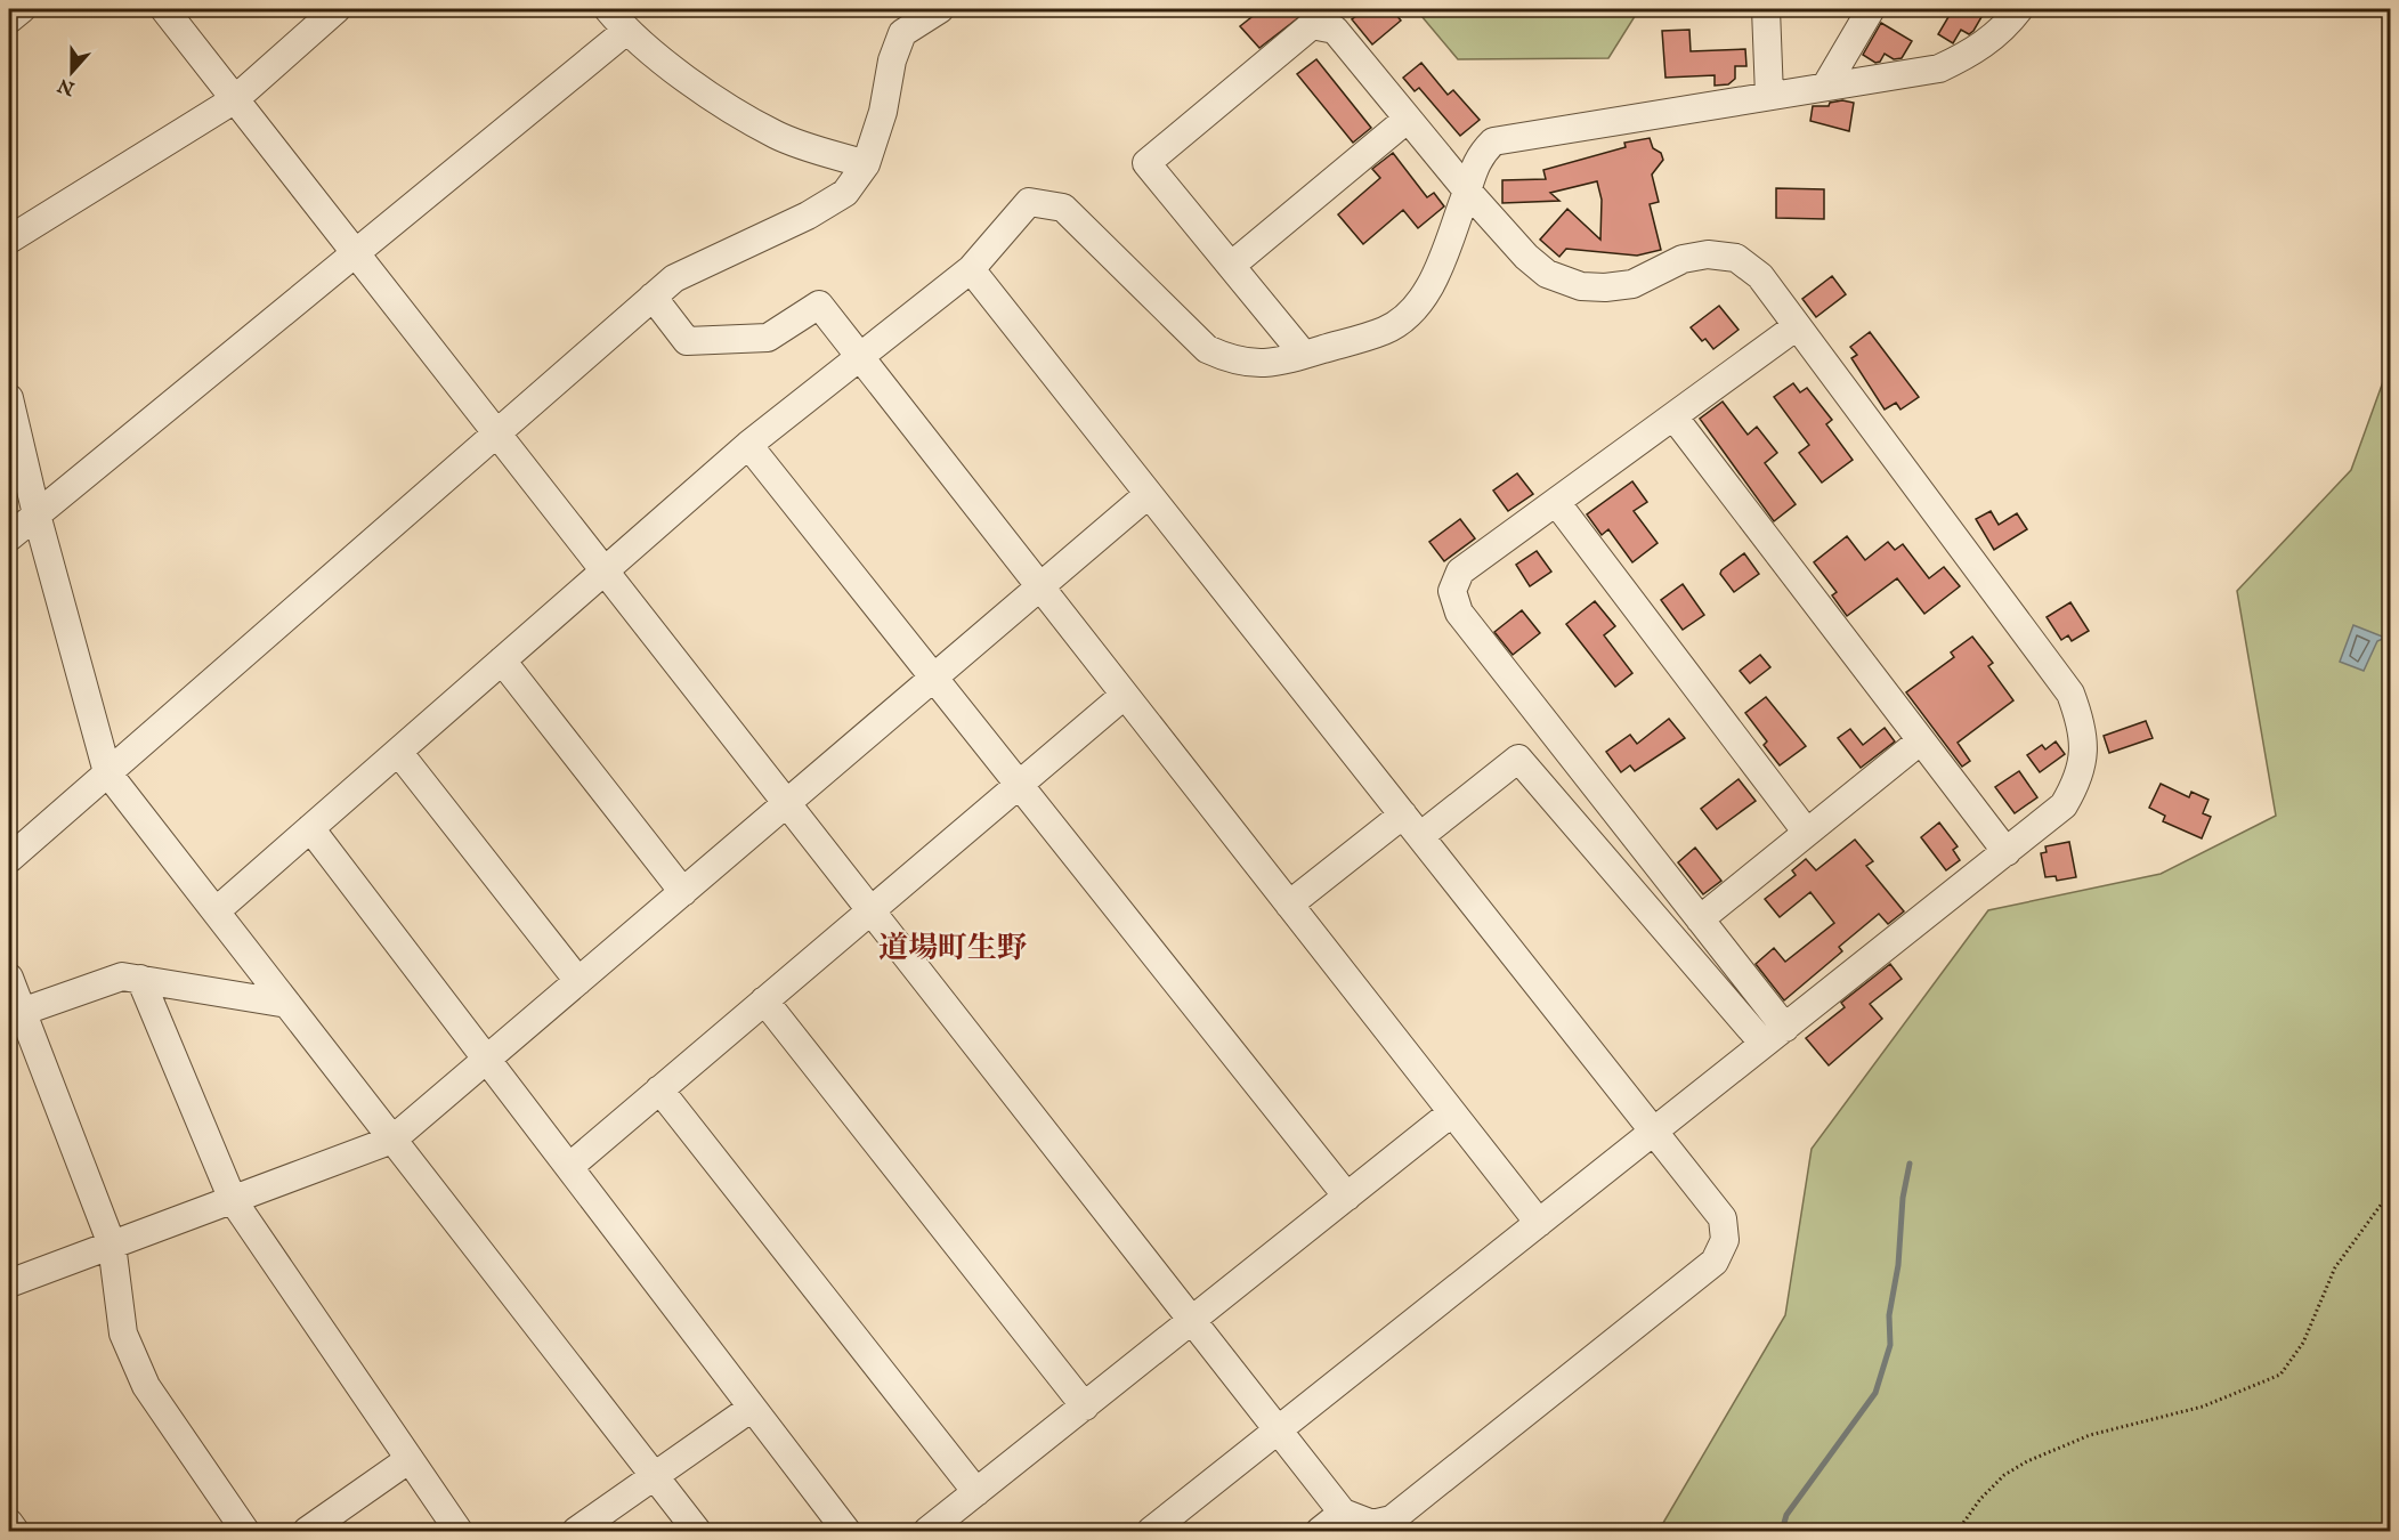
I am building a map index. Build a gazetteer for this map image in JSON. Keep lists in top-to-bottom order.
{
  "districts": ["道場町生野"],
  "north": "bottom"
}
